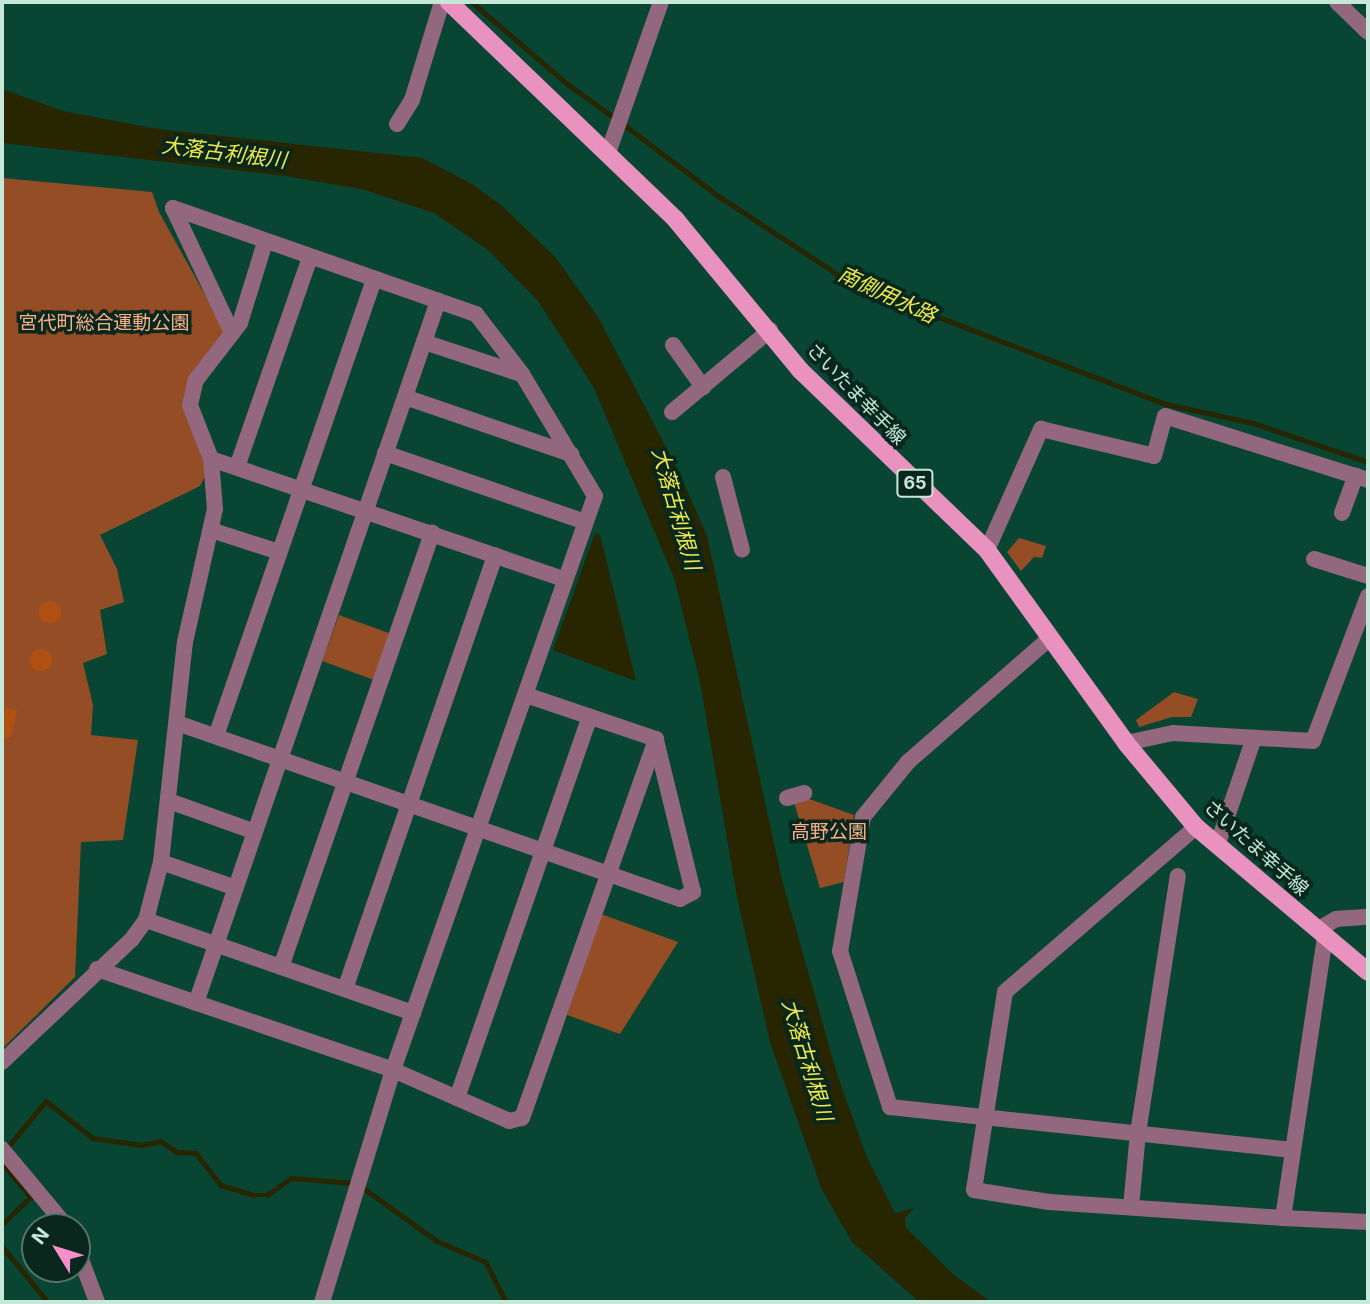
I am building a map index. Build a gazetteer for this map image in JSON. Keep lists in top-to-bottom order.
{
  "streets": {
    "main road": ["さいたま幸手線", "65"]
  },
  "water": ["大落古利根川", "南側用水路"],
  "parks": ["宮代町総合運動公園", "高野公園"],
  "north": "top left"
}
